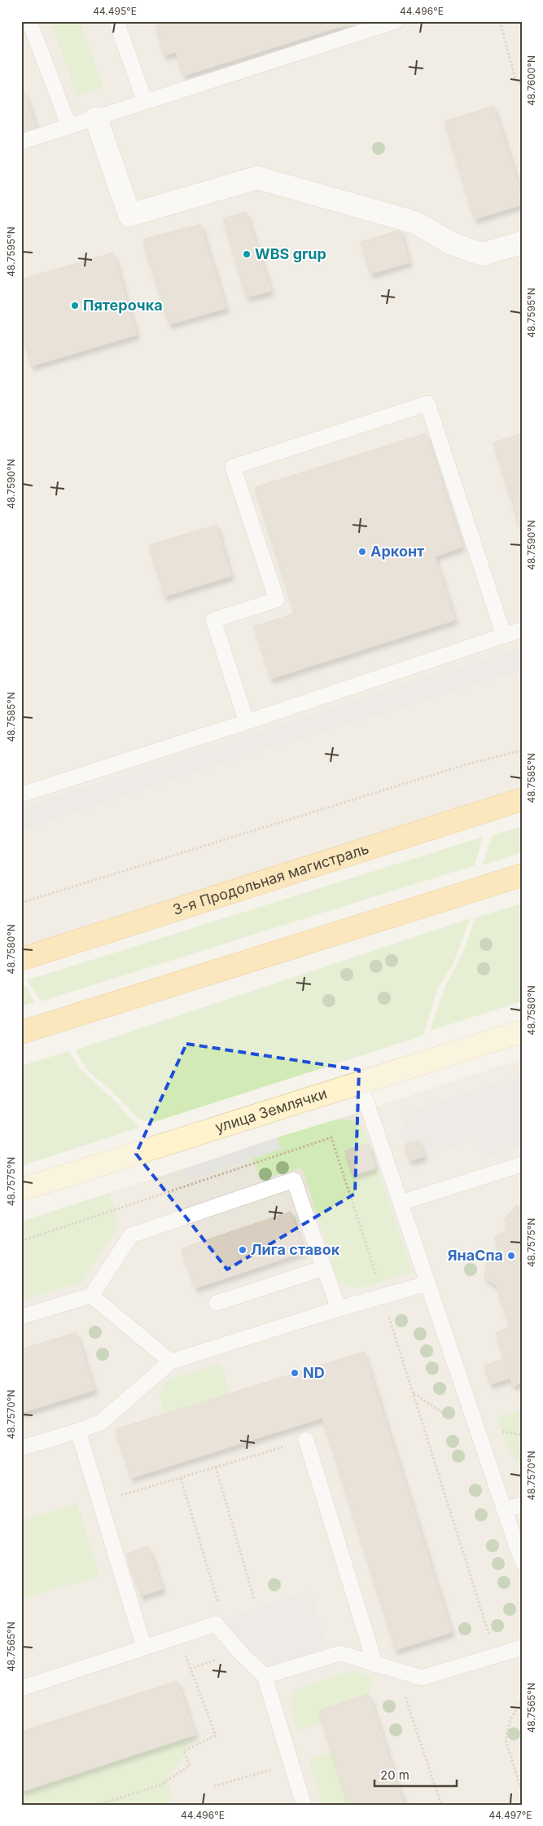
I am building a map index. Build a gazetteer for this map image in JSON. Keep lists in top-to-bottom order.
{
  "streets": {
    "highway": ["3-я Продольная магистраль"],
    "main road": ["улица Землячки"]
  },
  "places": [
    "WBS grup",
    "Пятерочка",
    "Арконт",
    "Лига ставок",
    "ЯнаСпа",
    "ND"
  ],
  "scale_bar": "20 m",
  "coordinates": [
    "44.495°E",
    "44.496°E",
    "48.7600°N",
    "48.7595°N",
    "48.7590°N",
    "48.7585°N",
    "48.7580°N",
    "48.7575°N",
    "48.7570°N",
    "48.7565°N",
    "44.497°E"
  ]
}
